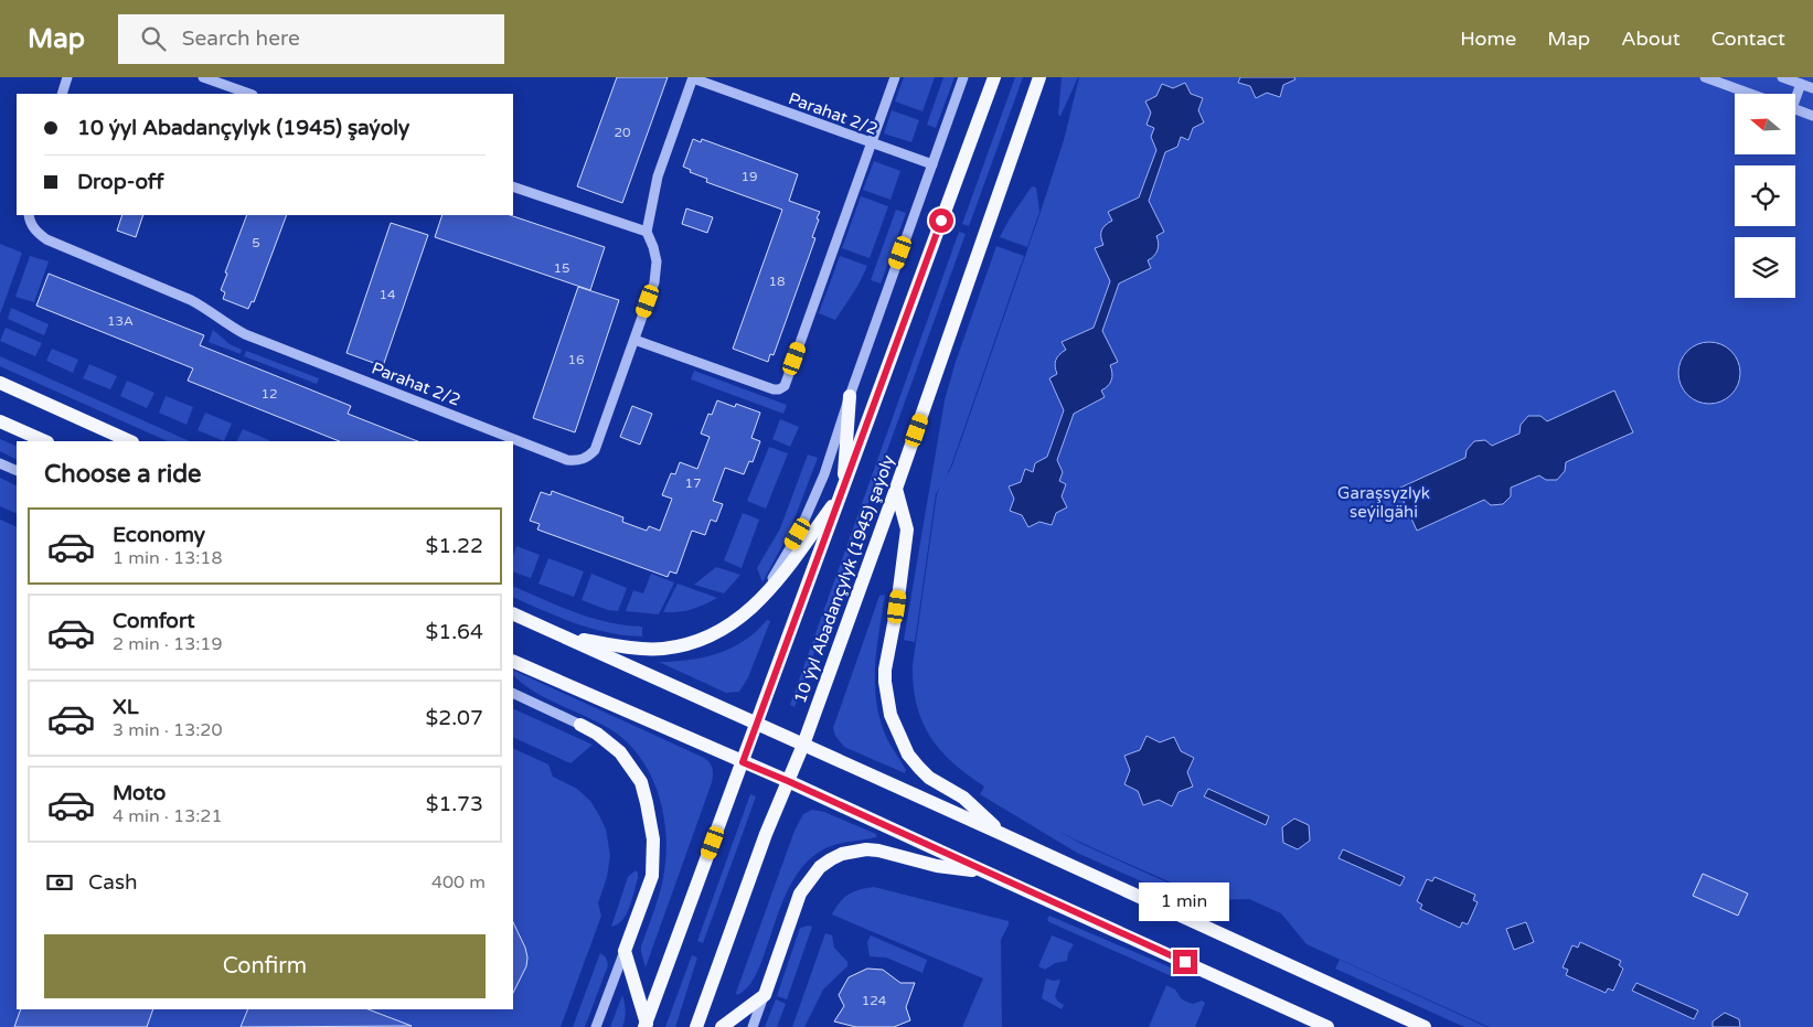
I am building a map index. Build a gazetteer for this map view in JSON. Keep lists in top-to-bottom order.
{
  "streets": {
    "main road": ["10 ýyl Abadançylyk (1945) şaýoly"],
    "street": ["Parahat 2/2"]
  },
  "parks": ["Garaşsyzlyk seýilgähi"],
  "house_numbers": [
    "20",
    "19",
    "5",
    "15",
    "18",
    "14",
    "13A",
    "16",
    "12",
    "17",
    "124"
  ],
  "north": "left",
  "page": {
    "header": "Map",
    "search": "Search here",
    "nav": [
      "Home",
      "Map",
      "About",
      "Contact"
    ],
    "banner": ["10 ýyl Abadançylyk (1945) şaýoly", "Drop-off"],
    "heading": "Choose a ride",
    "list": [
      {
        "name": "Economy",
        "note": "1 min · 13:18",
        "value": "$1.22"
      },
      {
        "name": "Comfort",
        "note": "2 min · 13:19",
        "value": "$1.64"
      },
      {
        "name": "XL",
        "note": "3 min · 13:20",
        "value": "$2.07"
      },
      {
        "name": "Moto",
        "note": "4 min · 13:21",
        "value": "$1.73"
      }
    ],
    "pay": ["Cash", "400 m"],
    "bubble": "1 min",
    "buttons": "Confirm"
  }
}
